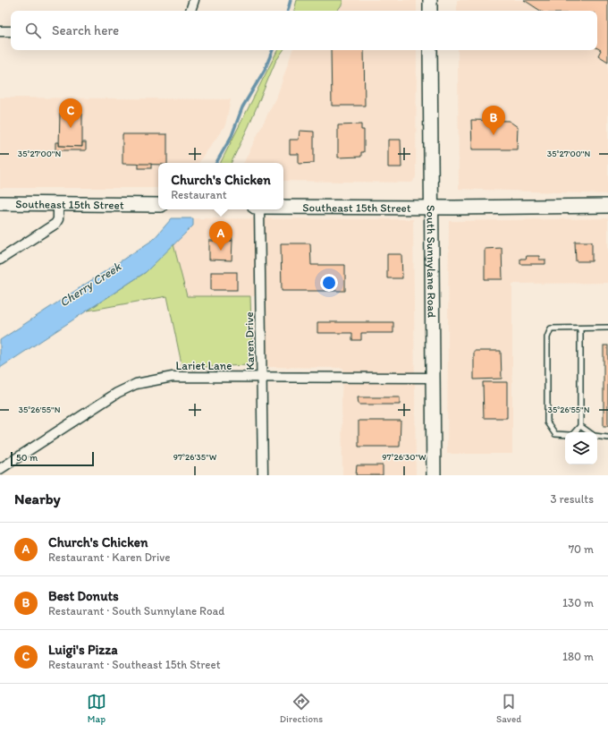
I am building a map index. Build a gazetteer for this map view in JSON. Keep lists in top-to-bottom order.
{
  "streets": {
    "main road": ["Southeast 15th Street", "South Sunnylane Road"],
    "street": ["Karen Drive", "Lariet Lane"]
  },
  "crossings": [
    ["Southeast 15th Street", "South Sunnylane Road"],
    ["South Sunnylane Road", "Lariet Lane"],
    ["Karen Drive", "Lariet Lane"]
  ],
  "water": ["Cherry Creek"],
  "scale_bar": "50 m",
  "page": {
    "search": "Search here",
    "pins": ["C", "B", "A"],
    "popup": ["Church's Chicken", "Restaurant"],
    "scale": "50 m",
    "heading": ["Nearby", "3 results"],
    "list": [
      {
        "mark": "A",
        "name": "Church's Chicken",
        "note": "Restaurant · Karen Drive",
        "value": "70 m"
      },
      {
        "mark": "B",
        "name": "Best Donuts",
        "note": "Restaurant · South Sunnylane Road",
        "value": "130 m"
      },
      {
        "mark": "C",
        "name": "Luigi's Pizza",
        "note": "Restaurant · Southeast 15th Street",
        "value": "180 m"
      }
    ],
    "nav": ["Map", "Directions", "Saved"]
  },
  "coordinates": [
    "35°27'00\"N",
    "35°26'55\"N",
    "97°26'35\"W",
    "97°26'30\"W"
  ]
}
